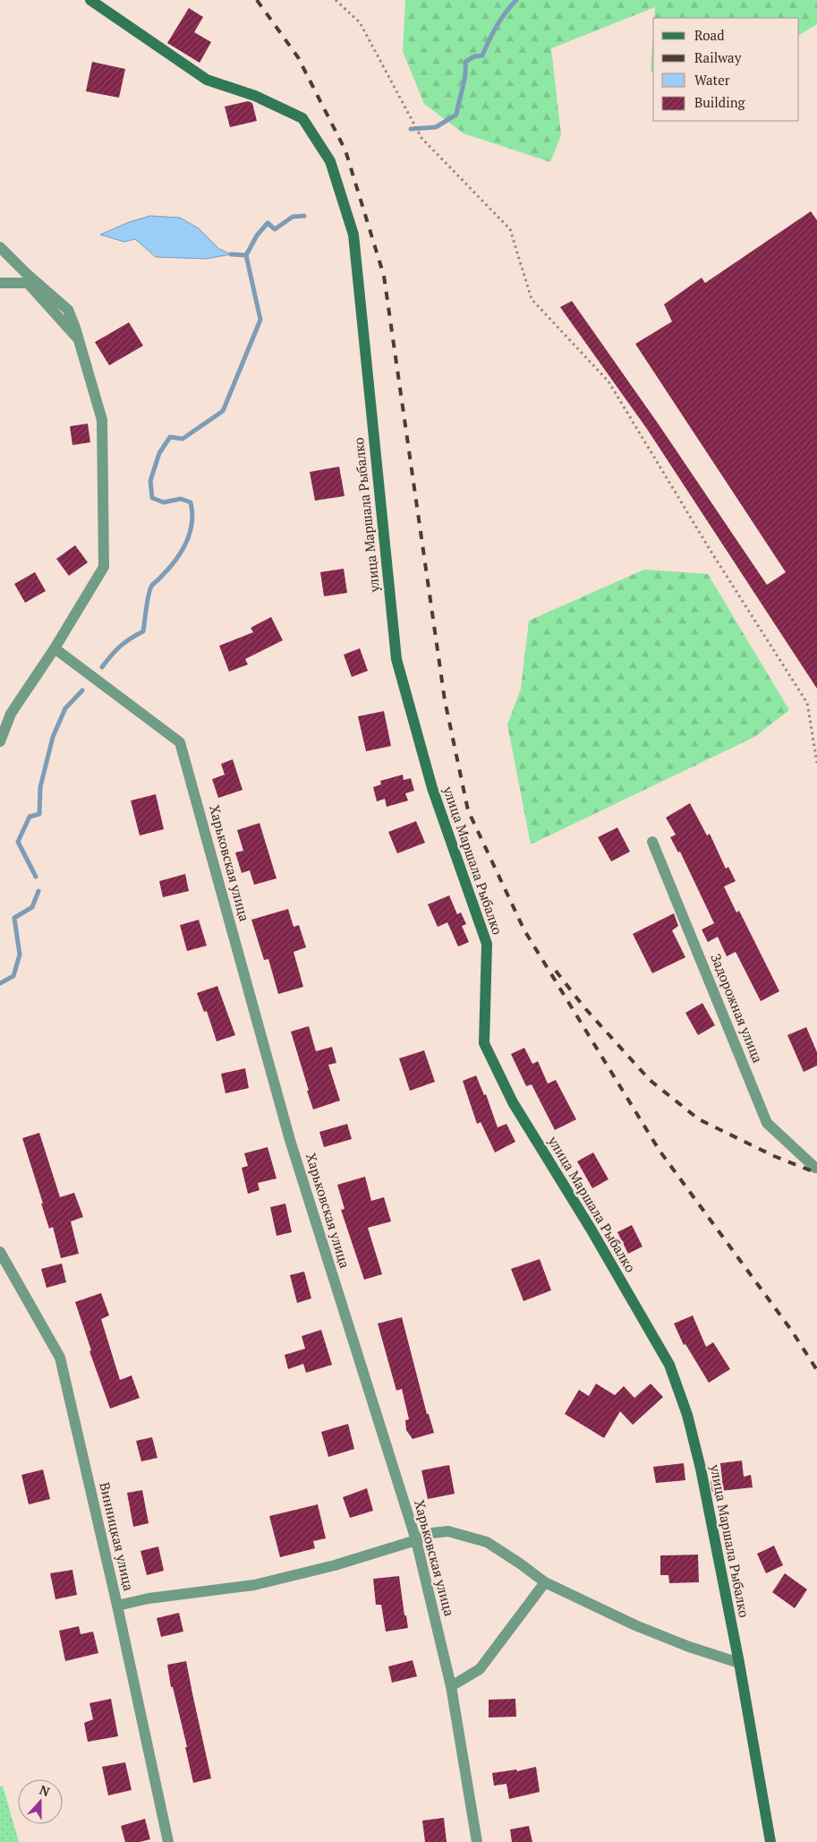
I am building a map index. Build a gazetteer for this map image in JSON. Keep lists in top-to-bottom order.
{
  "streets": {
    "street": [
      "улица Маршала Рыбалко",
      "Харьковская улица",
      "Задорожная улица",
      "Винницкая улица"
    ]
  },
  "legend": [
    "Road",
    "Railway",
    "Water",
    "Building"
  ],
  "north": "top"
}
